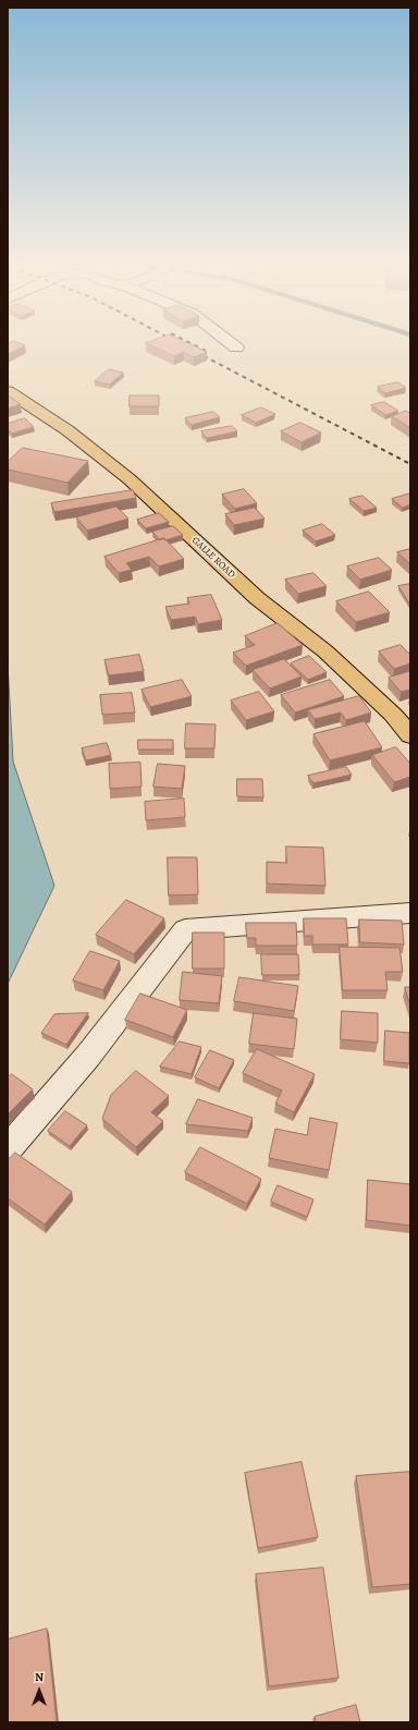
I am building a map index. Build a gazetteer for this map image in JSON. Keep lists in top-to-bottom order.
{
  "streets": {
    "highway": ["GALLE ROAD"]
  },
  "north": "top"
}
